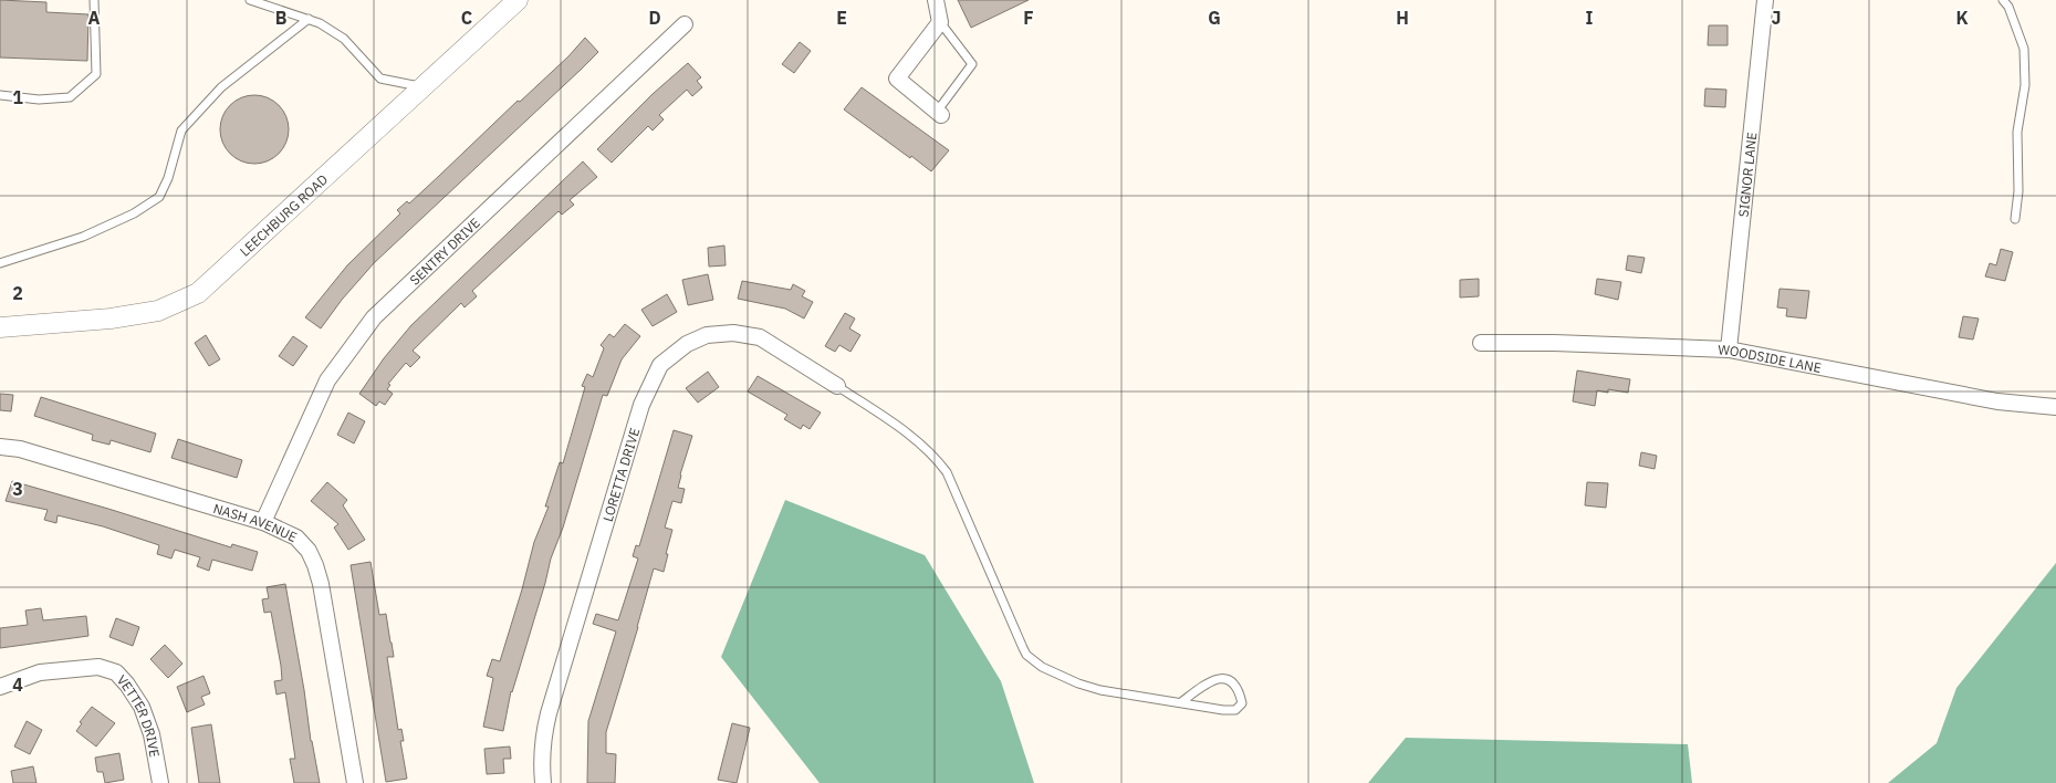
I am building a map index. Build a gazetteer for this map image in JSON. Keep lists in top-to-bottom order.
{
  "streets": {
    "street": [
      "SIGNOR LANE",
      "LEECHBURG ROAD",
      "SENTRY DRIVE",
      "WOODSIDE LANE",
      "LORETTA DRIVE",
      "NASH AVENUE",
      "VETTER DRIVE"
    ]
  },
  "crossings": [
    ["SIGNOR LANE", "WOODSIDE LANE"],
    ["SENTRY DRIVE", "NASH AVENUE"]
  ],
  "grid": {
    "columns": [
      "A",
      "B",
      "C",
      "D",
      "E",
      "F",
      "G",
      "H",
      "I",
      "J",
      "K"
    ],
    "rows": [
      "1",
      "2",
      "3",
      "4"
    ]
  }
}
